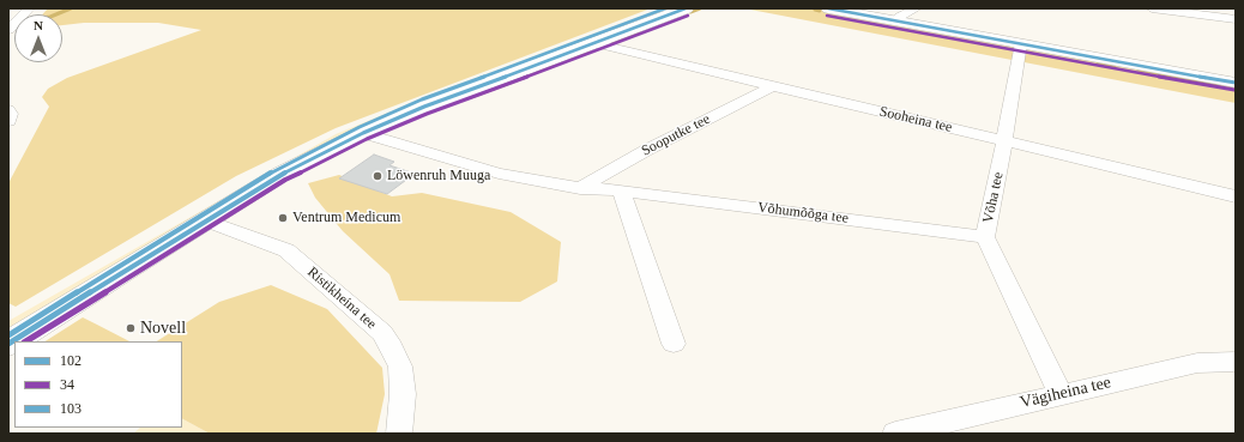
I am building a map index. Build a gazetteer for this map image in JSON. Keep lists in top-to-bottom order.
{
  "streets": {
    "street": [
      "Sooheina tee",
      "Sooputke tee",
      "Võha tee",
      "Võhumõõga tee",
      "Ristikheina tee",
      "Vägiheina tee"
    ]
  },
  "crossings": [
    ["Sooheina tee", "Sooputke tee"],
    ["Sooheina tee", "Võha tee"],
    ["Sooputke tee", "Võhumõõga tee"],
    ["Võha tee", "Võhumõõga tee"],
    ["Võha tee", "Vägiheina tee"]
  ],
  "places": ["Löwenruh Muuga", "Ventrum Medicum", "Novell"],
  "lines": ["transit line 102", "transit line 103", "transit line 34"],
  "legend": ["102", "34", "103"],
  "north": "top"
}
